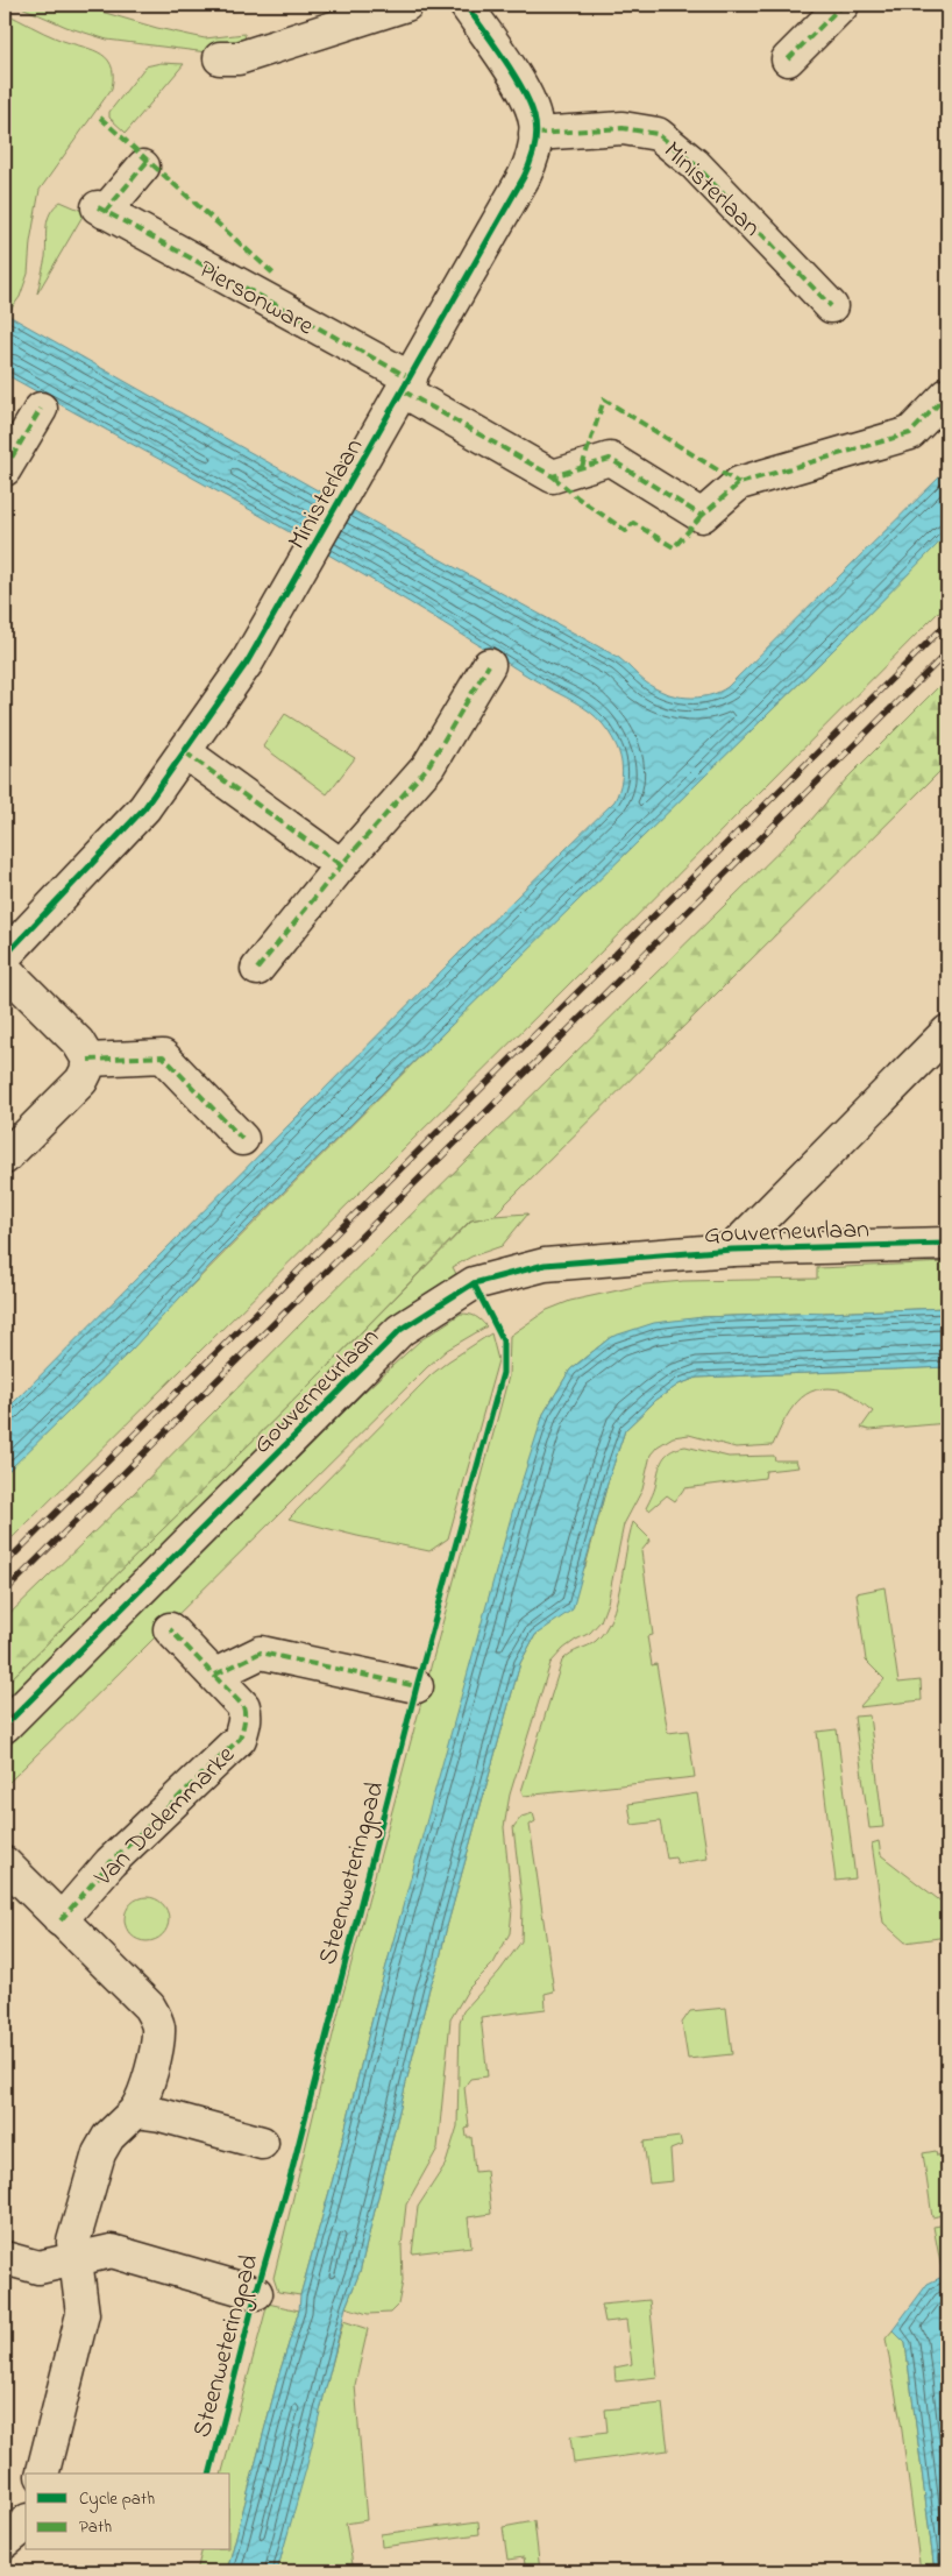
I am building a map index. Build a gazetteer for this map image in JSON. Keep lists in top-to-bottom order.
{
  "streets": {
    "street": [
      "Ministerlaan",
      "Piersonware",
      "Gouverneurlaan",
      "Van Dedemmarke"
    ],
    "cycle path": ["Steenweteringpad"]
  },
  "crossings": [
    ["Ministerlaan", "Piersonware"]
  ],
  "legend": ["Cycle path", "Path"]
}
